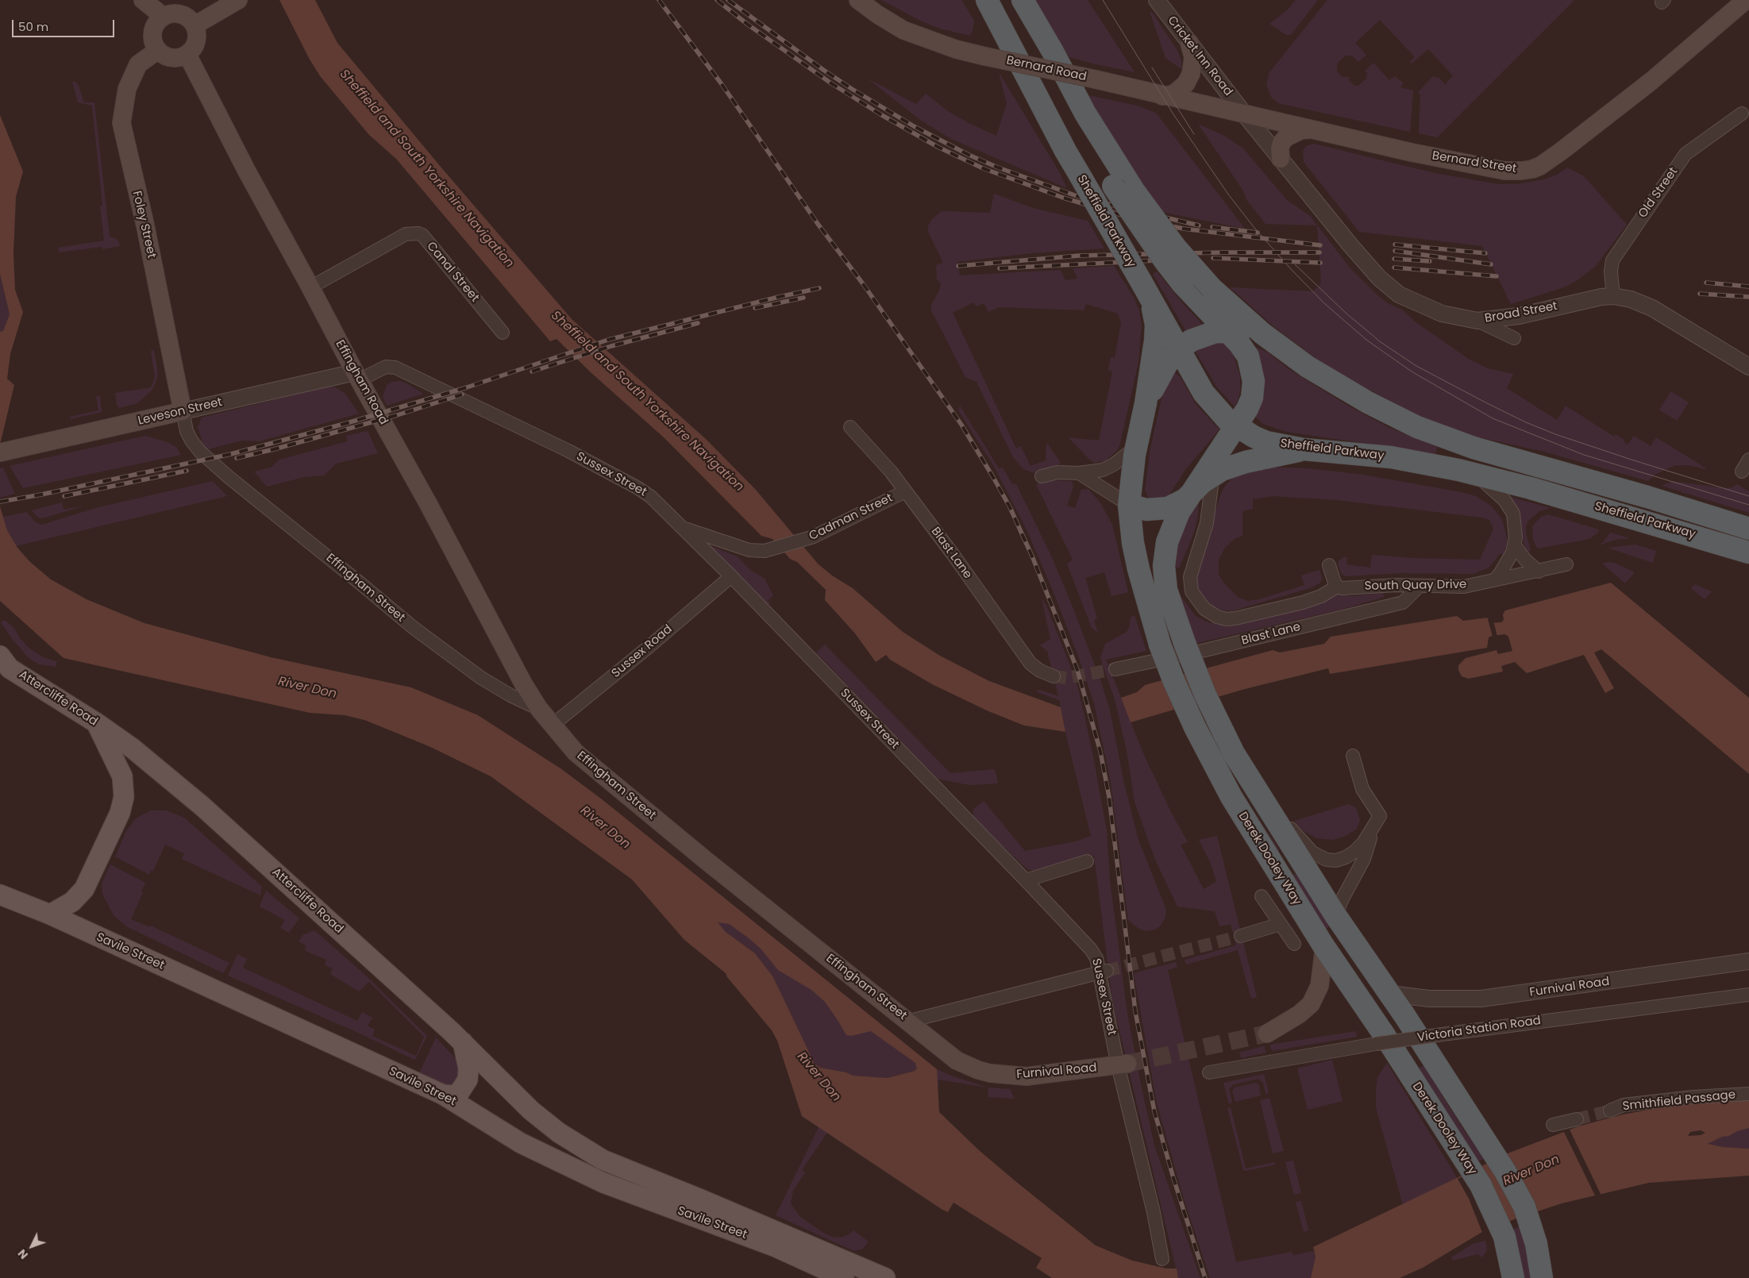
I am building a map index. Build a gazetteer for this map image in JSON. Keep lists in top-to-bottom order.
{
  "streets": {
    "highway": ["Sheffield Parkway", "Derek Dooley Way"],
    "main road": [
      "Bernard Road",
      "Bernard Street",
      "Foley Street",
      "Effingham Road",
      "Leveson Street",
      "Effingham Street",
      "Attercliffe Road",
      "Savile Street",
      "Furnival Road"
    ],
    "street": [
      "Cricket Inn Road",
      "Old Street",
      "Canal Street",
      "Broad Street",
      "Sussex Street",
      "Cadman Street",
      "Blast Lane",
      "South Quay Drive",
      "Sussex Road",
      "Victoria Station Road",
      "Smithfield Passage"
    ]
  },
  "crossings": [
    ["Cricket Inn Road", "Bernard Road"],
    ["Cricket Inn Road", "Bernard Street"],
    ["Cricket Inn Road", "Broad Street"],
    ["Bernard Road", "Bernard Street"],
    ["Bernard Road", "Broad Street"],
    ["Bernard Street", "Broad Street"],
    ["Old Street", "Broad Street"],
    ["Foley Street", "Effingham Road"],
    ["Foley Street", "Leveson Street"],
    ["Foley Street", "Effingham Street"],
    ["Canal Street", "Effingham Road"],
    ["Effingham Road", "Leveson Street"],
    ["Effingham Road", "Sussex Street"],
    ["Effingham Road", "Effingham Street"],
    ["Leveson Street", "Sussex Street"],
    ["Leveson Street", "Effingham Street"],
    ["Sussex Street", "Cadman Street"],
    ["Sussex Street", "Effingham Street"],
    ["Sussex Street", "Sussex Road"],
    ["Sussex Street", "Furnival Road"],
    ["Cadman Street", "Blast Lane"],
    ["Blast Lane", "South Quay Drive"],
    ["Effingham Street", "Sussex Road"],
    ["Effingham Street", "Furnival Road"],
    ["Attercliffe Road", "Savile Street"]
  ],
  "water": ["Sheffield and South Yorkshire Navigation", "River Don"],
  "scale_bar": "50 m",
  "north": "bottom left"
}
